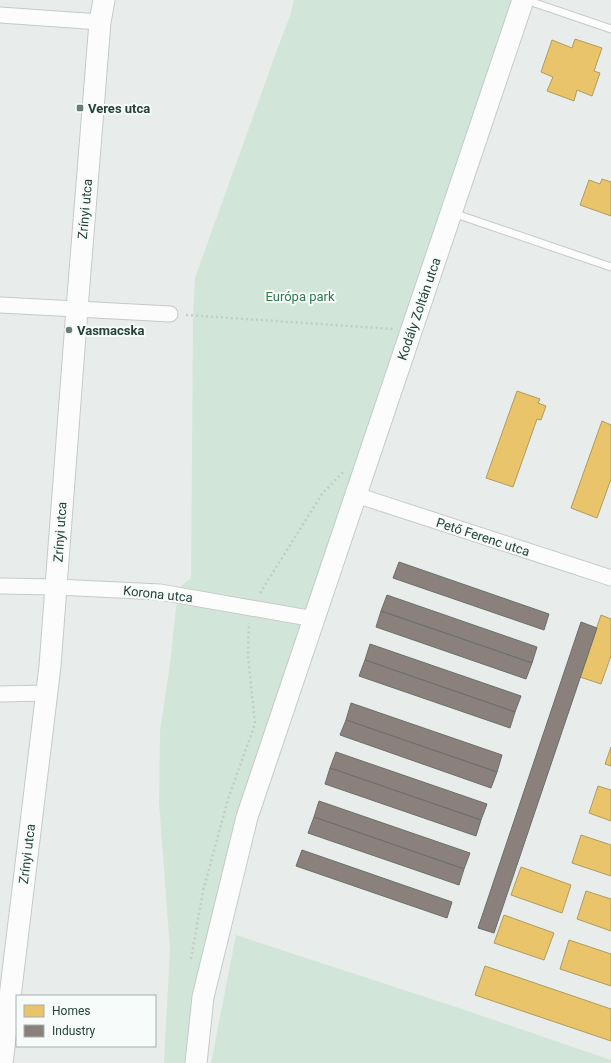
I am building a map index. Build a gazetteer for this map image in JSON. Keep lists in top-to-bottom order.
{
  "streets": {
    "street": [
      "Zrínyi utca",
      "Kodály Zoltán utca",
      "Pető Ferenc utca",
      "Korona utca"
    ]
  },
  "crossings": [
    ["Zrínyi utca", "Korona utca"],
    ["Kodály Zoltán utca", "Pető Ferenc utca"],
    ["Kodály Zoltán utca", "Korona utca"]
  ],
  "parks": ["Európa park"],
  "places": {
    "transit": ["Veres utca"],
    "other": ["Vasmacska"]
  },
  "legend": ["Homes", "Industry"]
}
